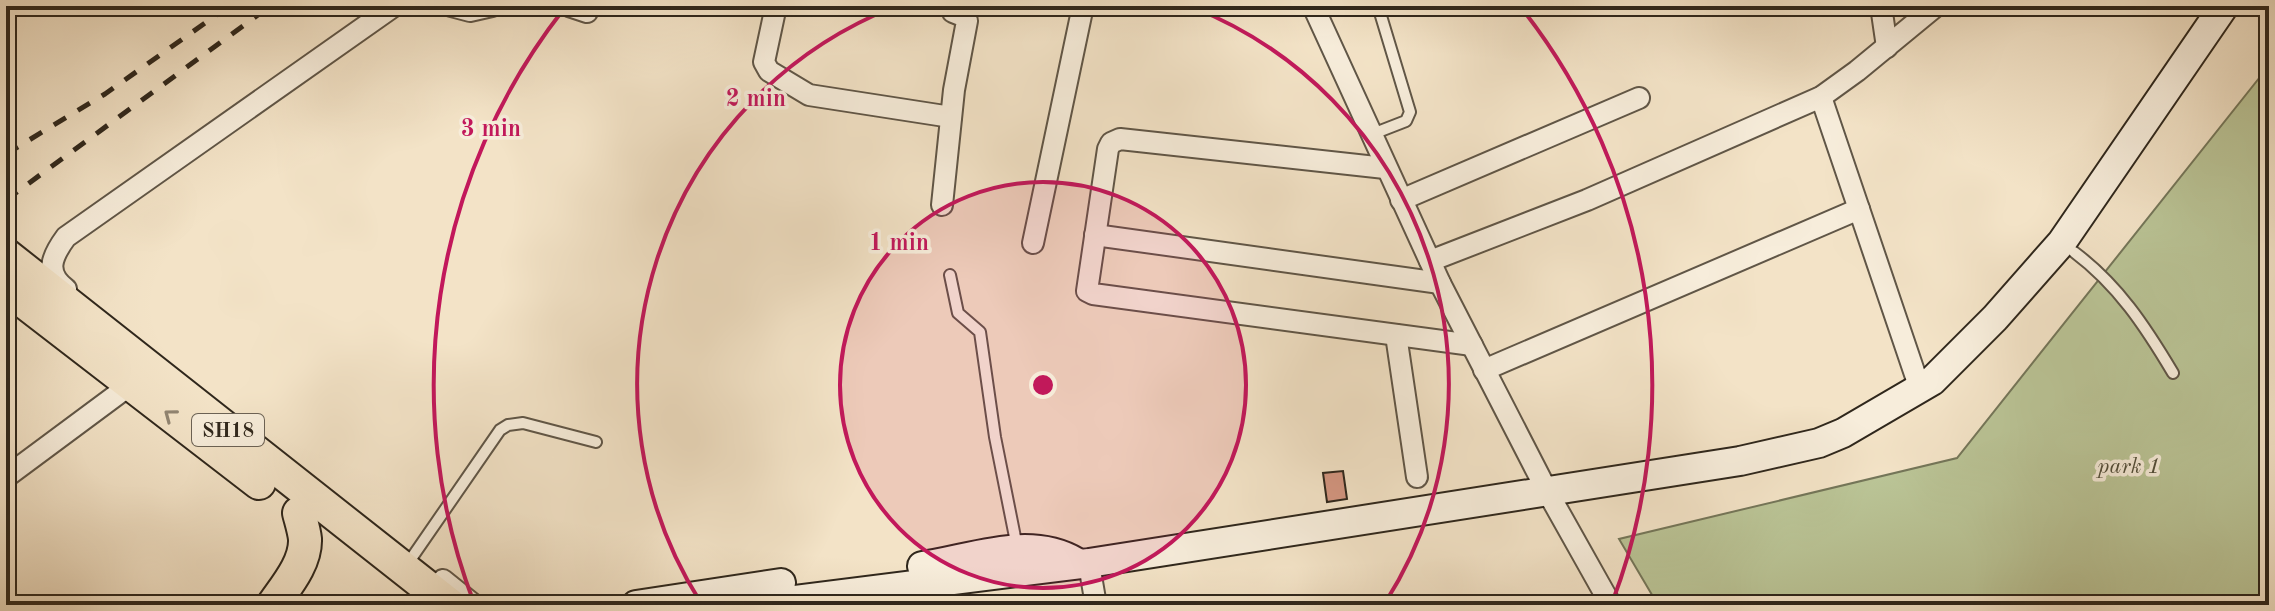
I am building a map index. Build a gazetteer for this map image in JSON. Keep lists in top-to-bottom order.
{
  "streets": {
    "main road": ["SH18"]
  },
  "parks": ["park 1"],
  "rings": ["2 min", "3 min", "1 min"]
}
